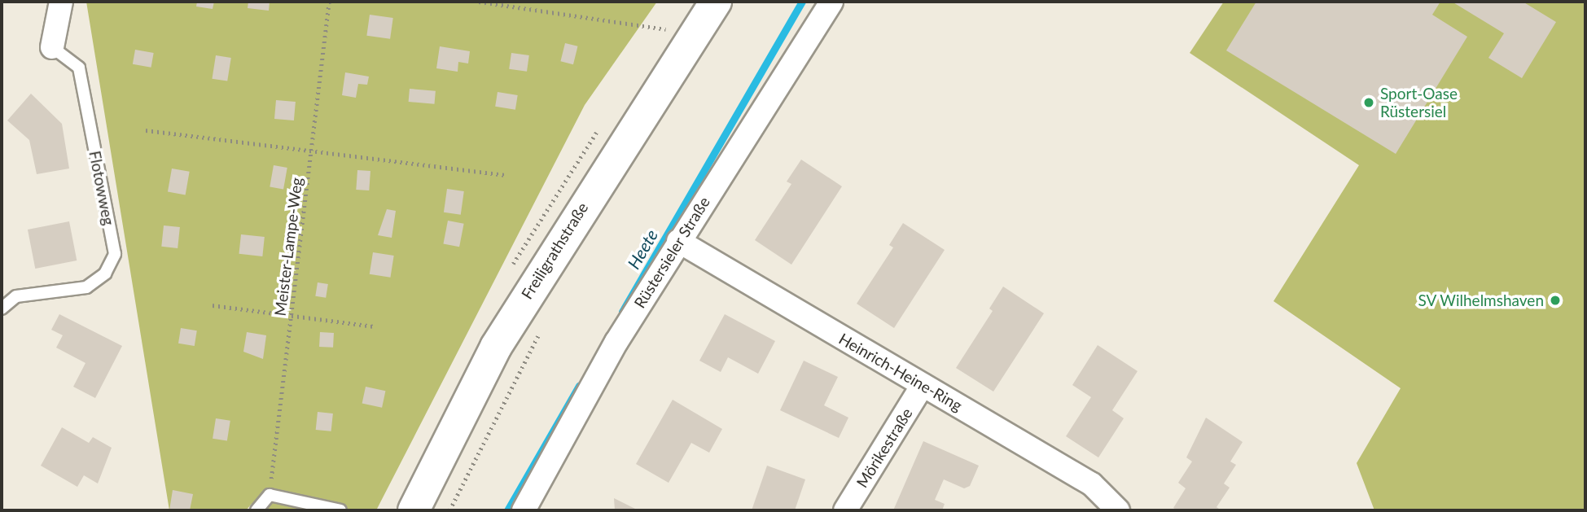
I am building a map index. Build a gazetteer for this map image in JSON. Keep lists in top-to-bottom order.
{
  "streets": {
    "main road": ["Freiligrathstraße"],
    "street": [
      "Flotowweg",
      "Rüstersieler Straße",
      "Heinrich-Heine-Ring",
      "Mörikestraße"
    ],
    "path": ["Meister-Lampe-Weg"]
  },
  "crossings": [
    ["Rüstersieler Straße", "Heinrich-Heine-Ring"],
    ["Heinrich-Heine-Ring", "Mörikestraße"]
  ],
  "water": ["Heete"],
  "places": ["Sport-Oase Rüstersiel", "SV Wilhelmshaven"]
}
